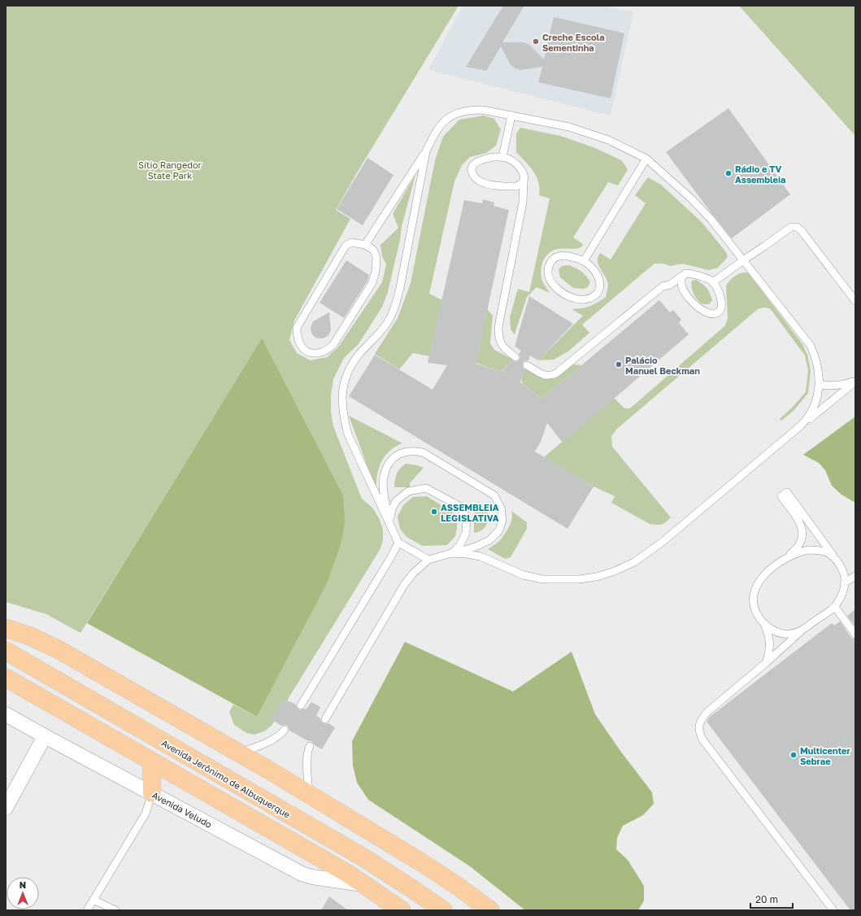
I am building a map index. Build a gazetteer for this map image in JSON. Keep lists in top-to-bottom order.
{
  "streets": {
    "main road": ["Avenida Jerônimo de Albuquerque"],
    "street": ["Avenida Veludo"]
  },
  "parks": ["Sítio Rangedor State Park"],
  "places": [
    "Creche Escola Sementinha",
    "Rádio e TV Assembleia",
    "Palácio Manuel Beckman",
    "ASSEMBLEIA LEGISLATIVA",
    "Multicenter Sebrae"
  ],
  "scale_bar": "20 m",
  "north": "top"
}
